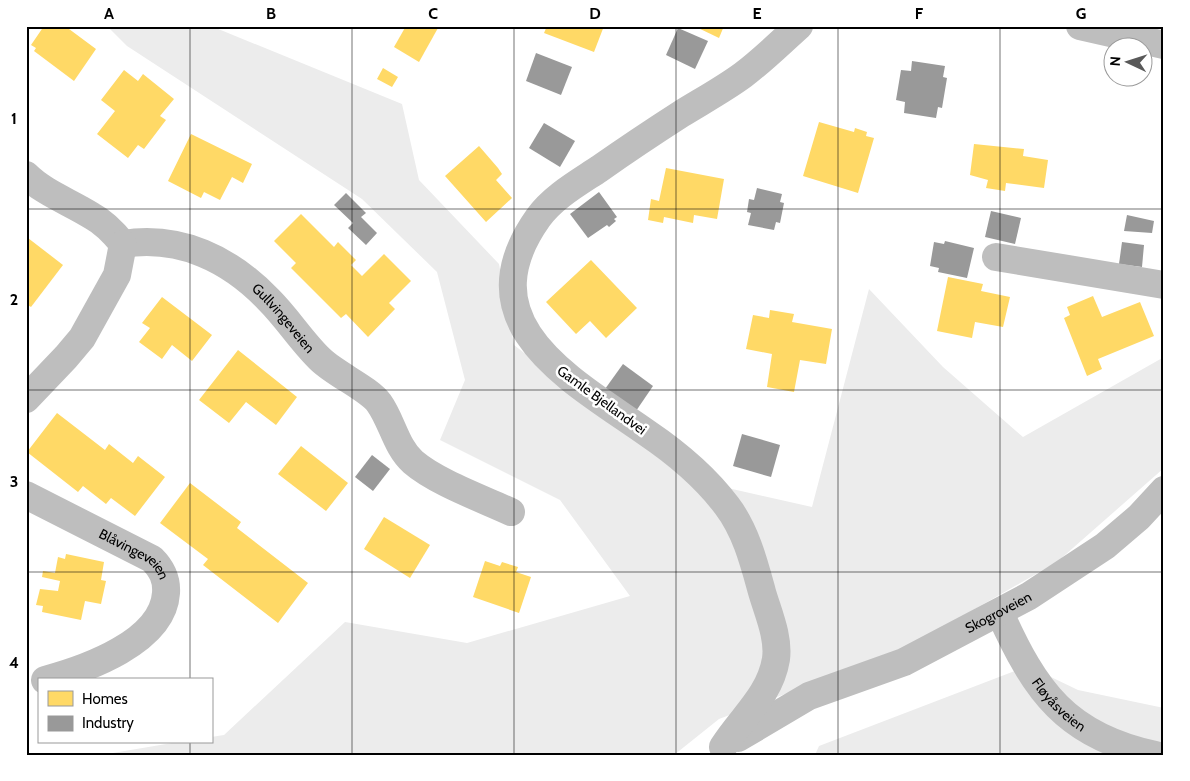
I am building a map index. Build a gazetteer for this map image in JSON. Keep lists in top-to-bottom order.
{
  "streets": {
    "street": [
      "Gullvingeveien",
      "Gamle Bjellandvei",
      "Blåvingeveien",
      "Skogroveien",
      "Fløyåsveien"
    ]
  },
  "crossings": [
    ["Gamle Bjellandvei", "Skogroveien"],
    ["Skogroveien", "Fløyåsveien"]
  ],
  "legend": ["Homes", "Industry"],
  "north": "left",
  "grid": {
    "columns": [
      "A",
      "B",
      "C",
      "D",
      "E",
      "F",
      "G"
    ],
    "rows": [
      "1",
      "2",
      "3",
      "4"
    ]
  }
}
